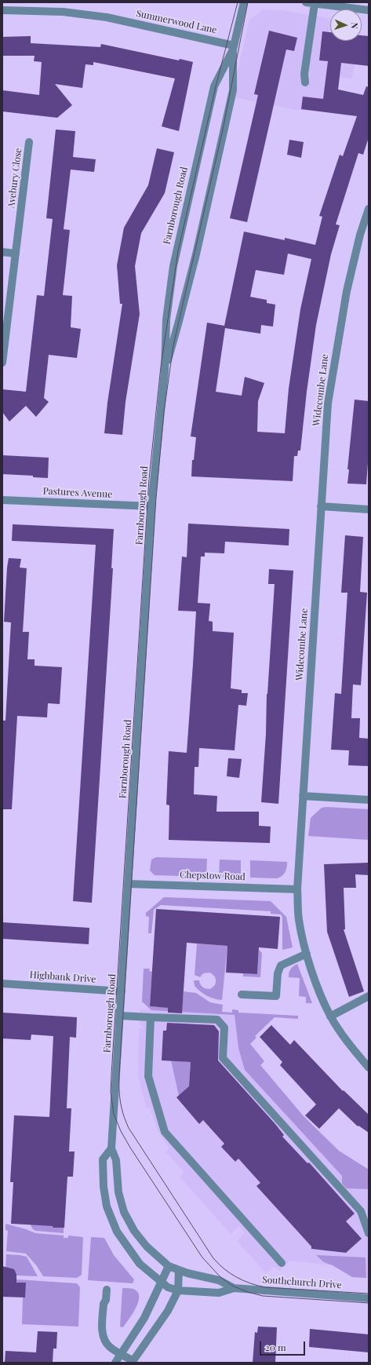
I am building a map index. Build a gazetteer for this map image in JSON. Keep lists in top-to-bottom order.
{
  "streets": {
    "street": [
      "Summerwood Lane",
      "Avebury Close",
      "Farnborough Road",
      "Widecombe Lane",
      "Pastures Avenue",
      "Chepstow Road",
      "Highbank Drive",
      "Southchurch Drive"
    ]
  },
  "crossings": [
    ["Summerwood Lane", "Farnborough Road"],
    ["Farnborough Road", "Pastures Avenue"],
    ["Farnborough Road", "Chepstow Road"],
    ["Farnborough Road", "Highbank Drive"],
    ["Farnborough Road", "Southchurch Drive"],
    ["Widecombe Lane", "Chepstow Road"]
  ],
  "scale_bar": "20 m",
  "north": "right"
}
